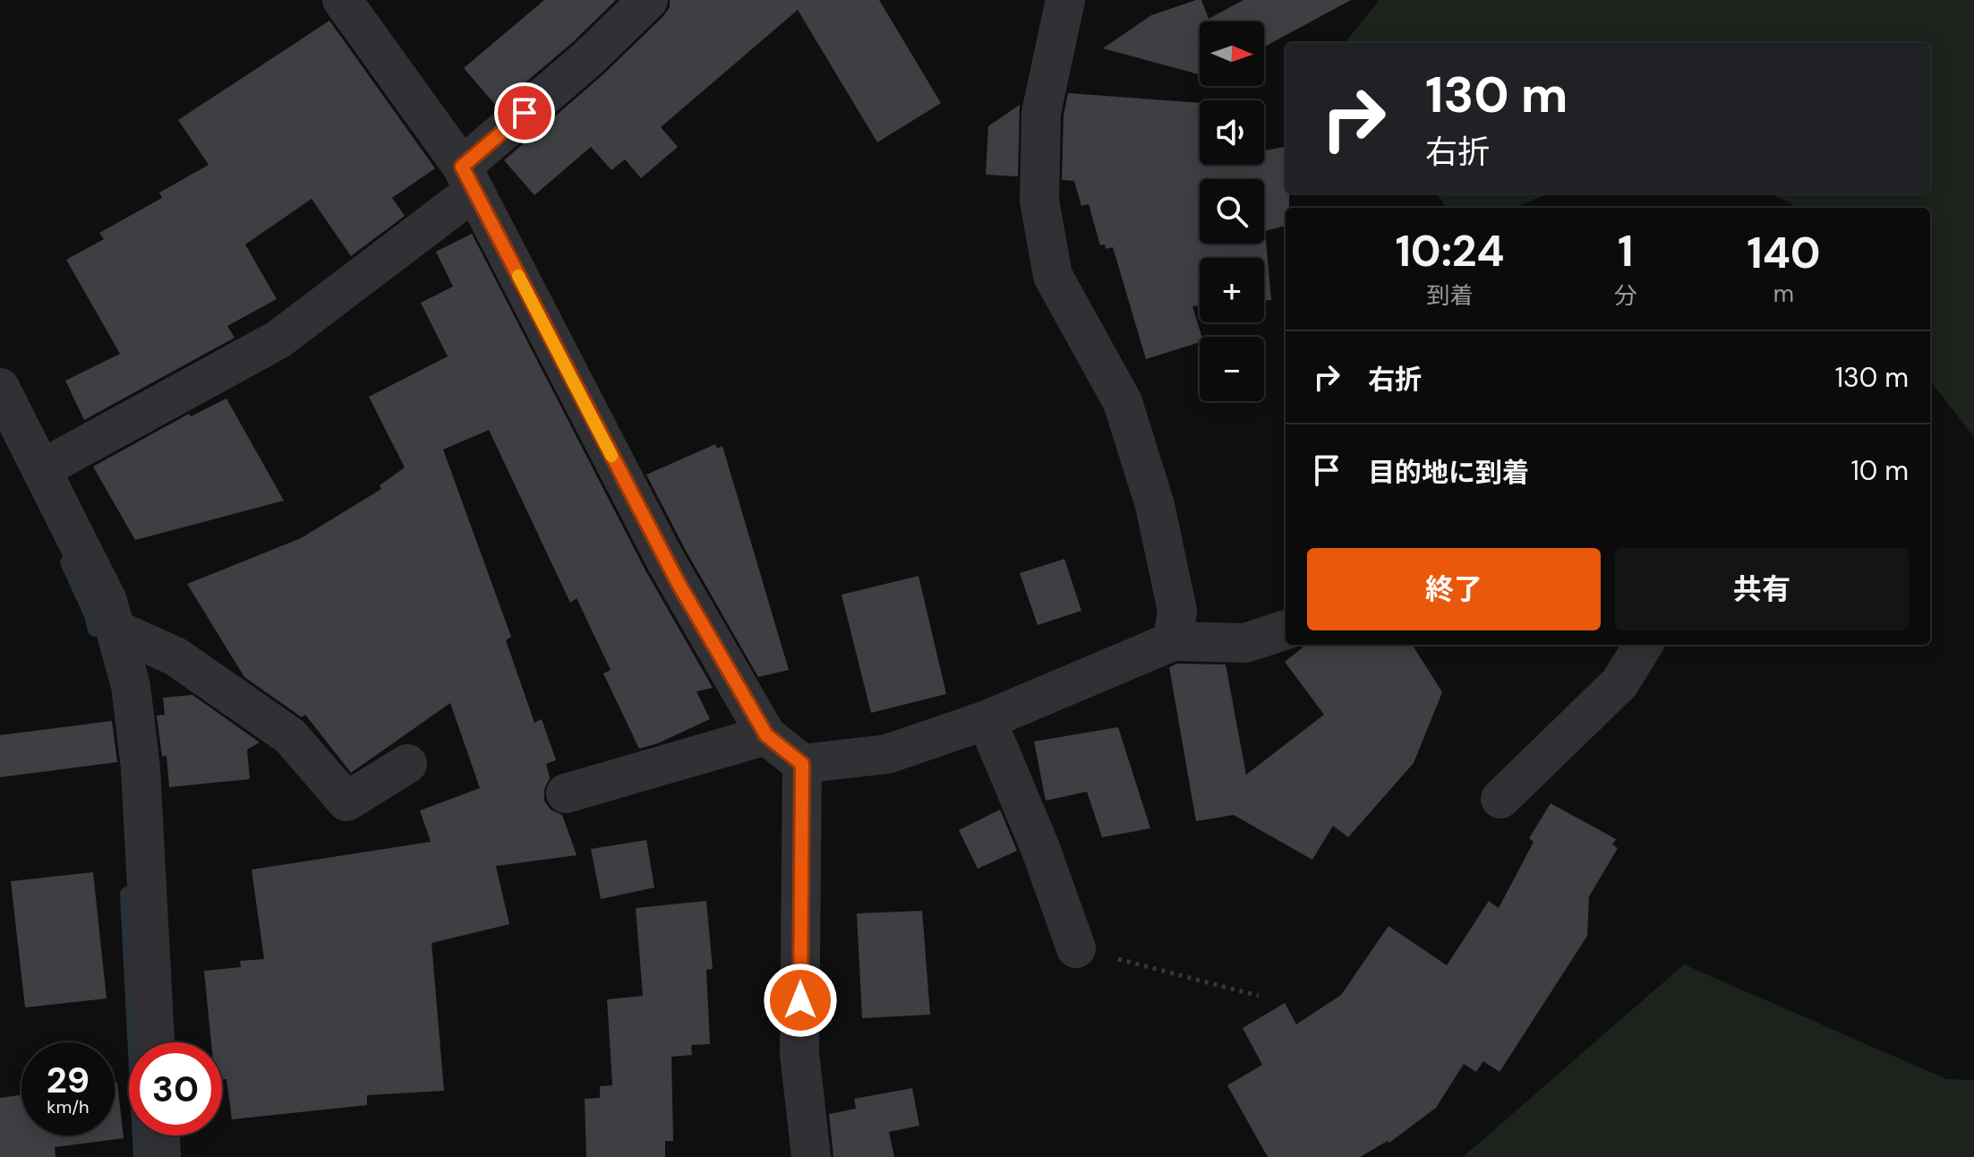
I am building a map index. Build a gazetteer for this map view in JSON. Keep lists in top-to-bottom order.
{
  "north": "right",
  "page": {
    "map_buttons": ["+", "−"],
    "turn": ["130 m", "右折"],
    "eta": [
      "10:24",
      "到着",
      "1",
      "分",
      "140",
      "m"
    ],
    "list": [
      {
        "name": "右折",
        "value": "130 m"
      },
      {
        "name": "目的地に到着",
        "value": "10 m"
      }
    ],
    "buttons": ["終了", "共有"],
    "speed": "29 km/h",
    "limit": "30"
  }
}
